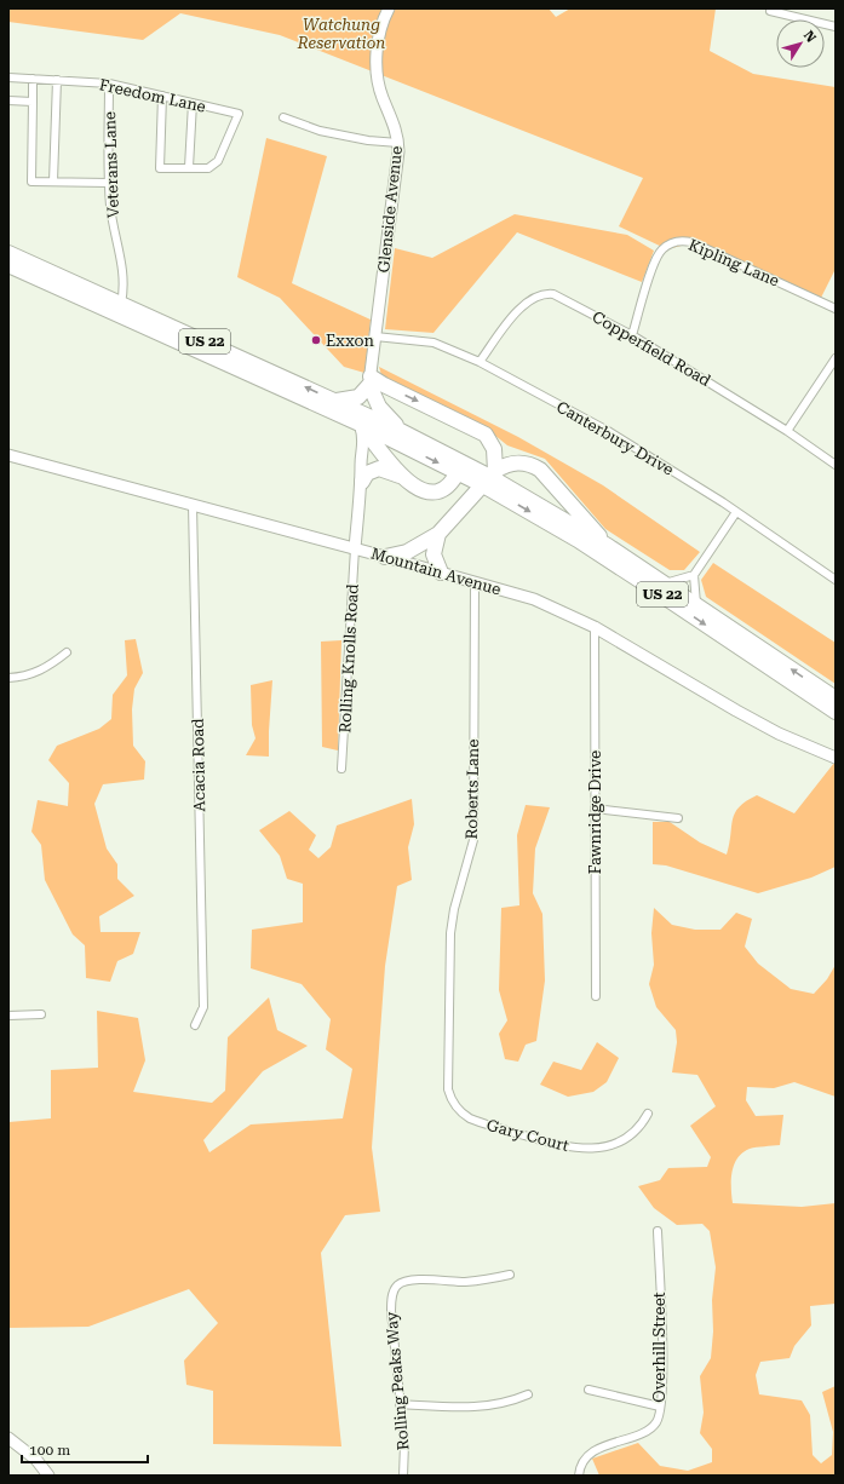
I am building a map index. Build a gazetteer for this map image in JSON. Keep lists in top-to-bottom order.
{
  "streets": {
    "highway": ["US 22"],
    "street": [
      "Freedom Lane",
      "Veterans Lane",
      "Glenside Avenue",
      "Kipling Lane",
      "Copperfield Road",
      "Canterbury Drive",
      "Mountain Avenue",
      "Rolling Knolls Road",
      "Acacia Road",
      "Roberts Lane",
      "Fawnridge Drive",
      "Gary Court",
      "Overhill Street",
      "Rolling Peaks Way"
    ]
  },
  "crossings": [
    ["Freedom Lane", "Veterans Lane"],
    ["Veterans Lane", "US 22"],
    ["Glenside Avenue", "Canterbury Drive"],
    ["Kipling Lane", "Copperfield Road"],
    ["Copperfield Road", "Canterbury Drive"],
    ["Mountain Avenue", "Rolling Knolls Road"],
    ["Mountain Avenue", "Acacia Road"],
    ["Mountain Avenue", "Roberts Lane"],
    ["Mountain Avenue", "Fawnridge Drive"],
    ["Roberts Lane", "Gary Court"]
  ],
  "parks": ["Watchung Reservation"],
  "places": ["Exxon"],
  "scale_bar": "100 m",
  "north": "top right"
}
